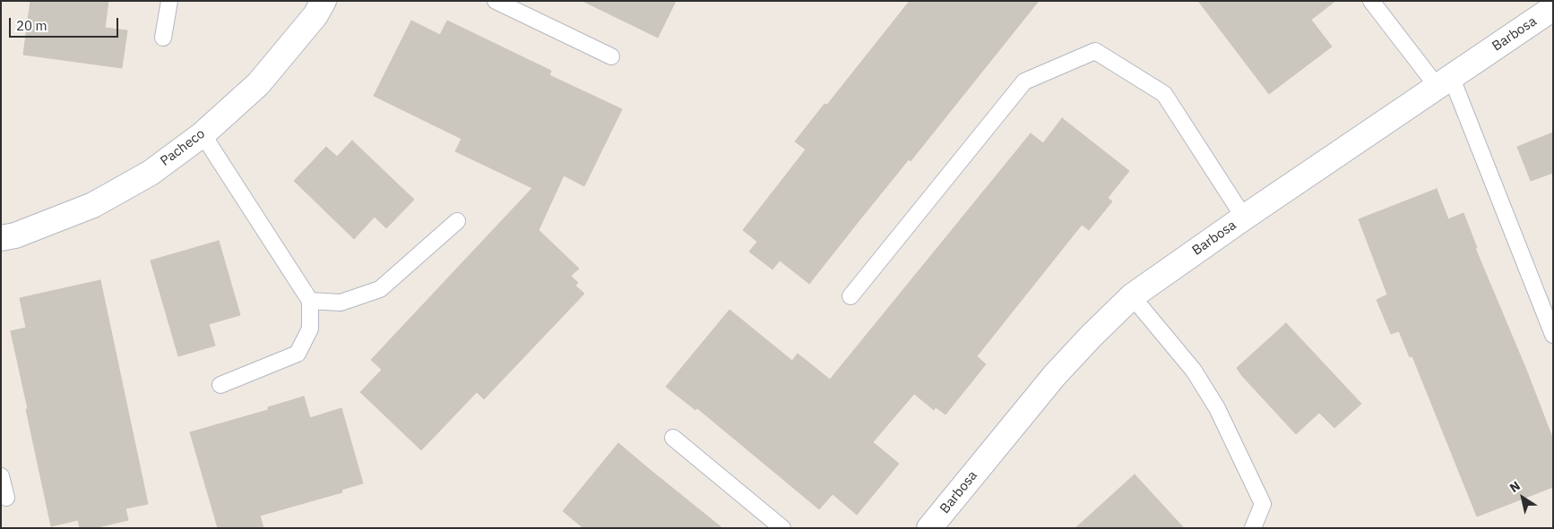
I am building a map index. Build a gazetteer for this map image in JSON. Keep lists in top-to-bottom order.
{
  "streets": {
    "street": ["Barbosa", "Pacheco"]
  },
  "scale_bar": "20 m",
  "north": "top left"
}
